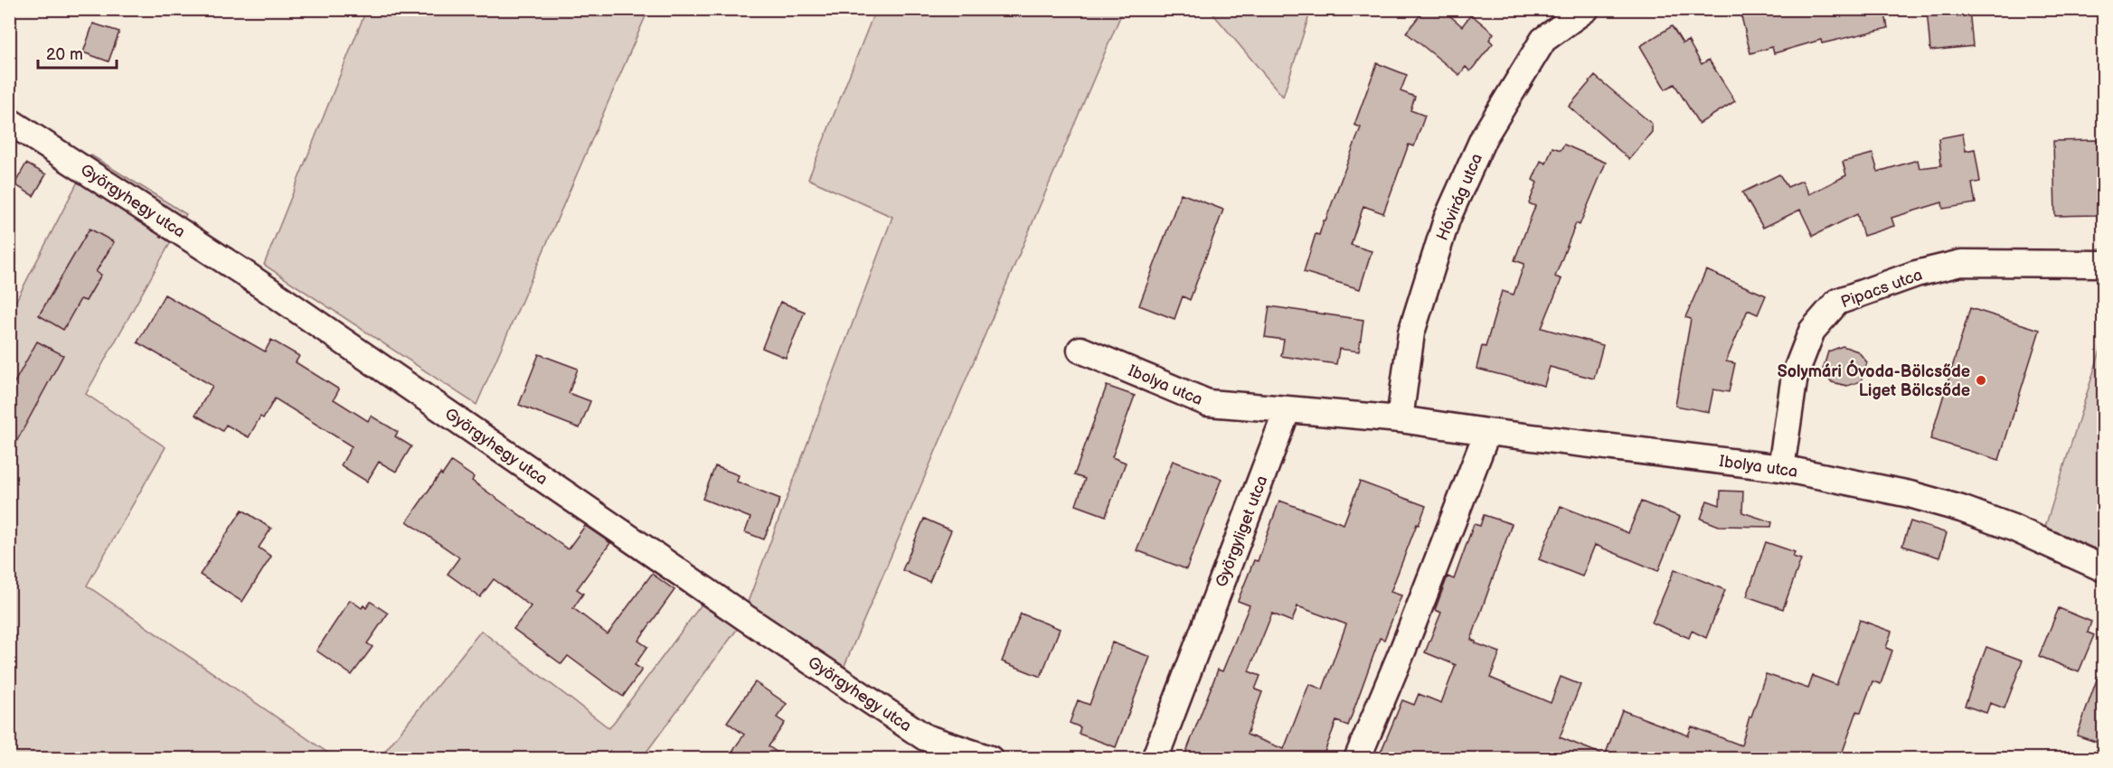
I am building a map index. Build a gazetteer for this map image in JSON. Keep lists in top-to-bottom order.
{
  "streets": {
    "street": [
      "Hóvirág utca",
      "Györgyhegy utca",
      "Pipacs utca",
      "Ibolya utca",
      "Györgyliget utca"
    ]
  },
  "crossings": [
    ["Hóvirág utca", "Ibolya utca"],
    ["Pipacs utca", "Ibolya utca"],
    ["Ibolya utca", "Györgyliget utca"]
  ],
  "places": ["Solymári Óvoda-Bölcsőde Liget Bölcsőde"],
  "scale_bar": "20 m"
}
